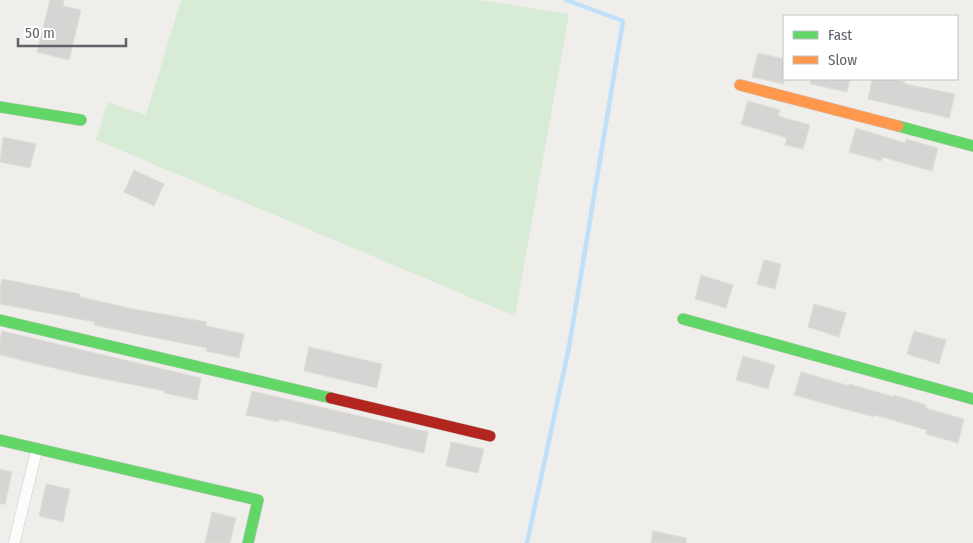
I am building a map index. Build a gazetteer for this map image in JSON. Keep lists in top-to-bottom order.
{
  "legend": ["Fast", "Slow"],
  "scale_bar": "50 m"
}
